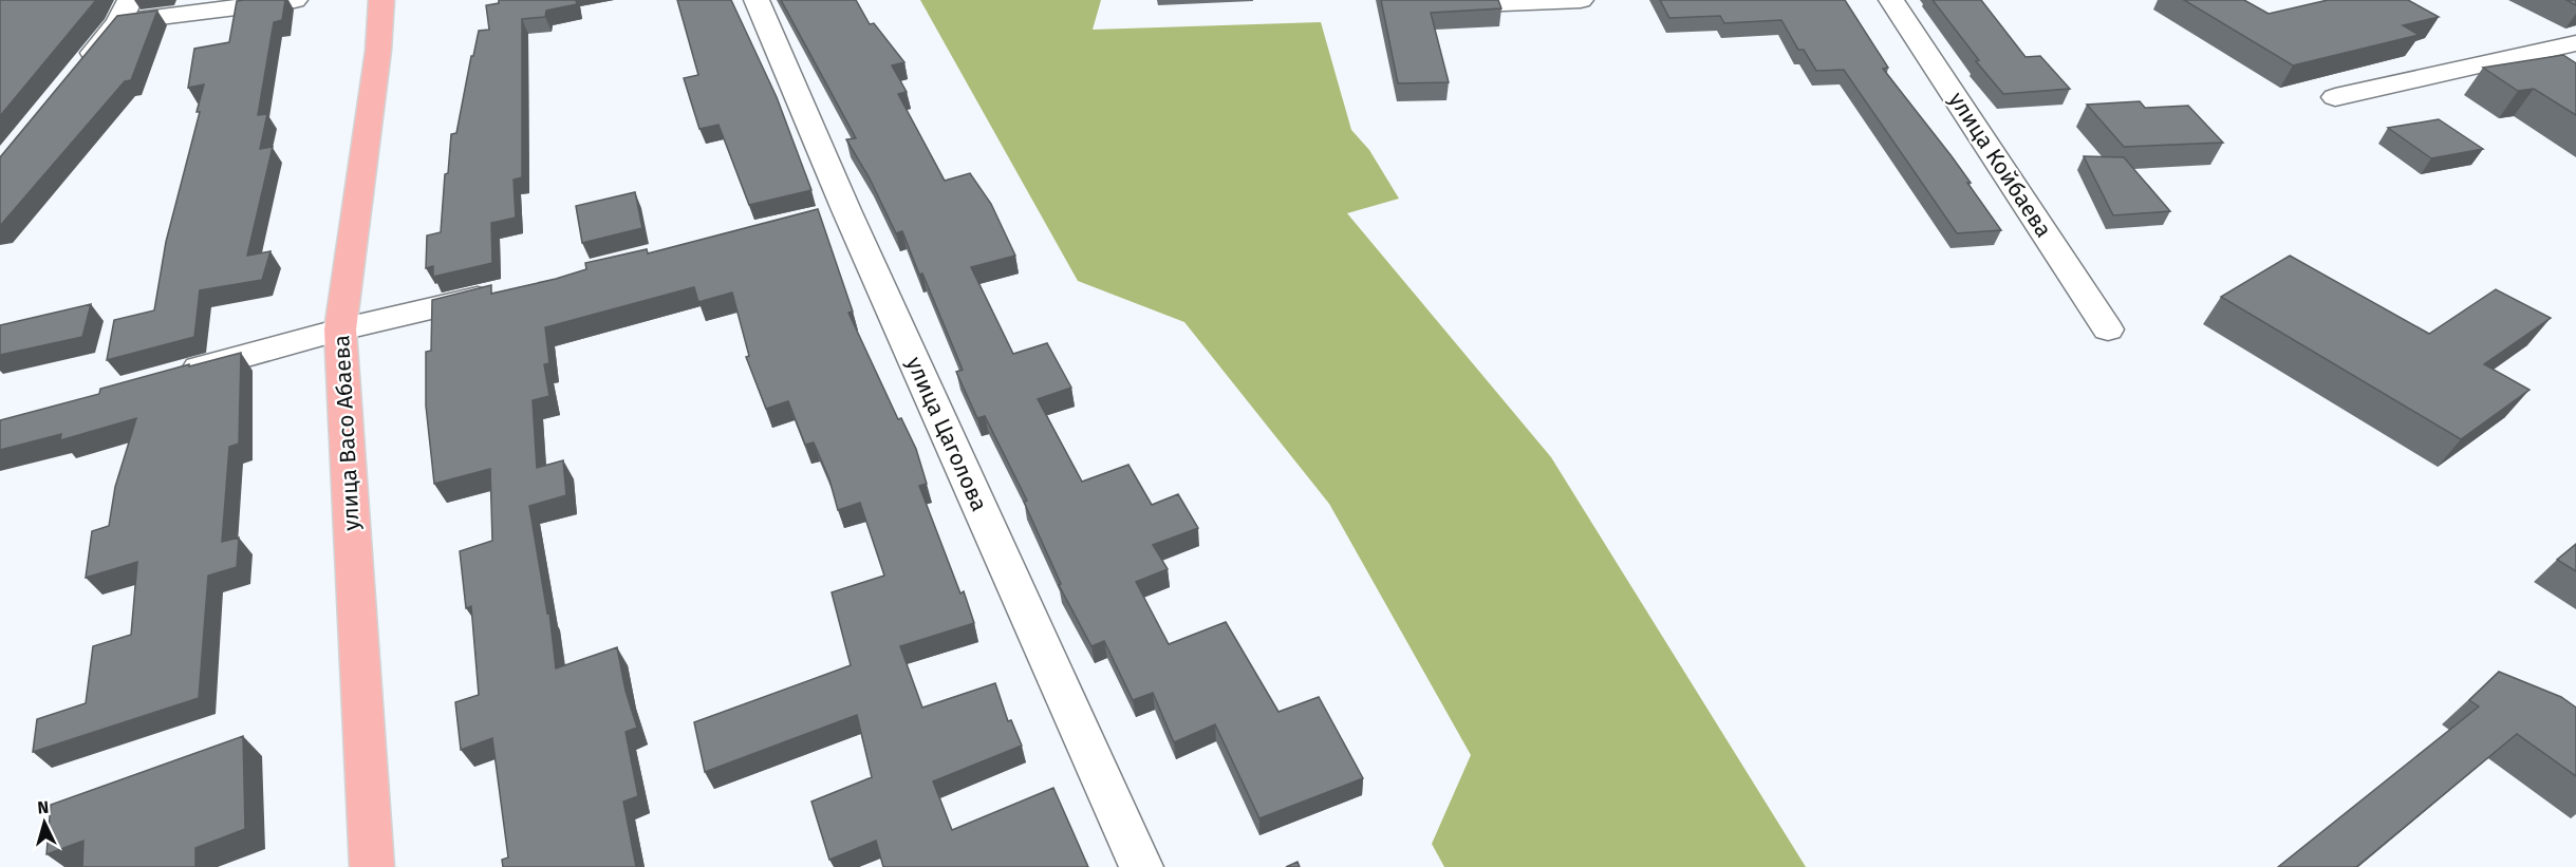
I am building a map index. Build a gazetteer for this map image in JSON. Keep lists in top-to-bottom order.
{
  "streets": {
    "main road": ["улица Васо Абаева"],
    "street": ["улица Койбаева", "улица Цаголова"]
  },
  "north": "top"
}
